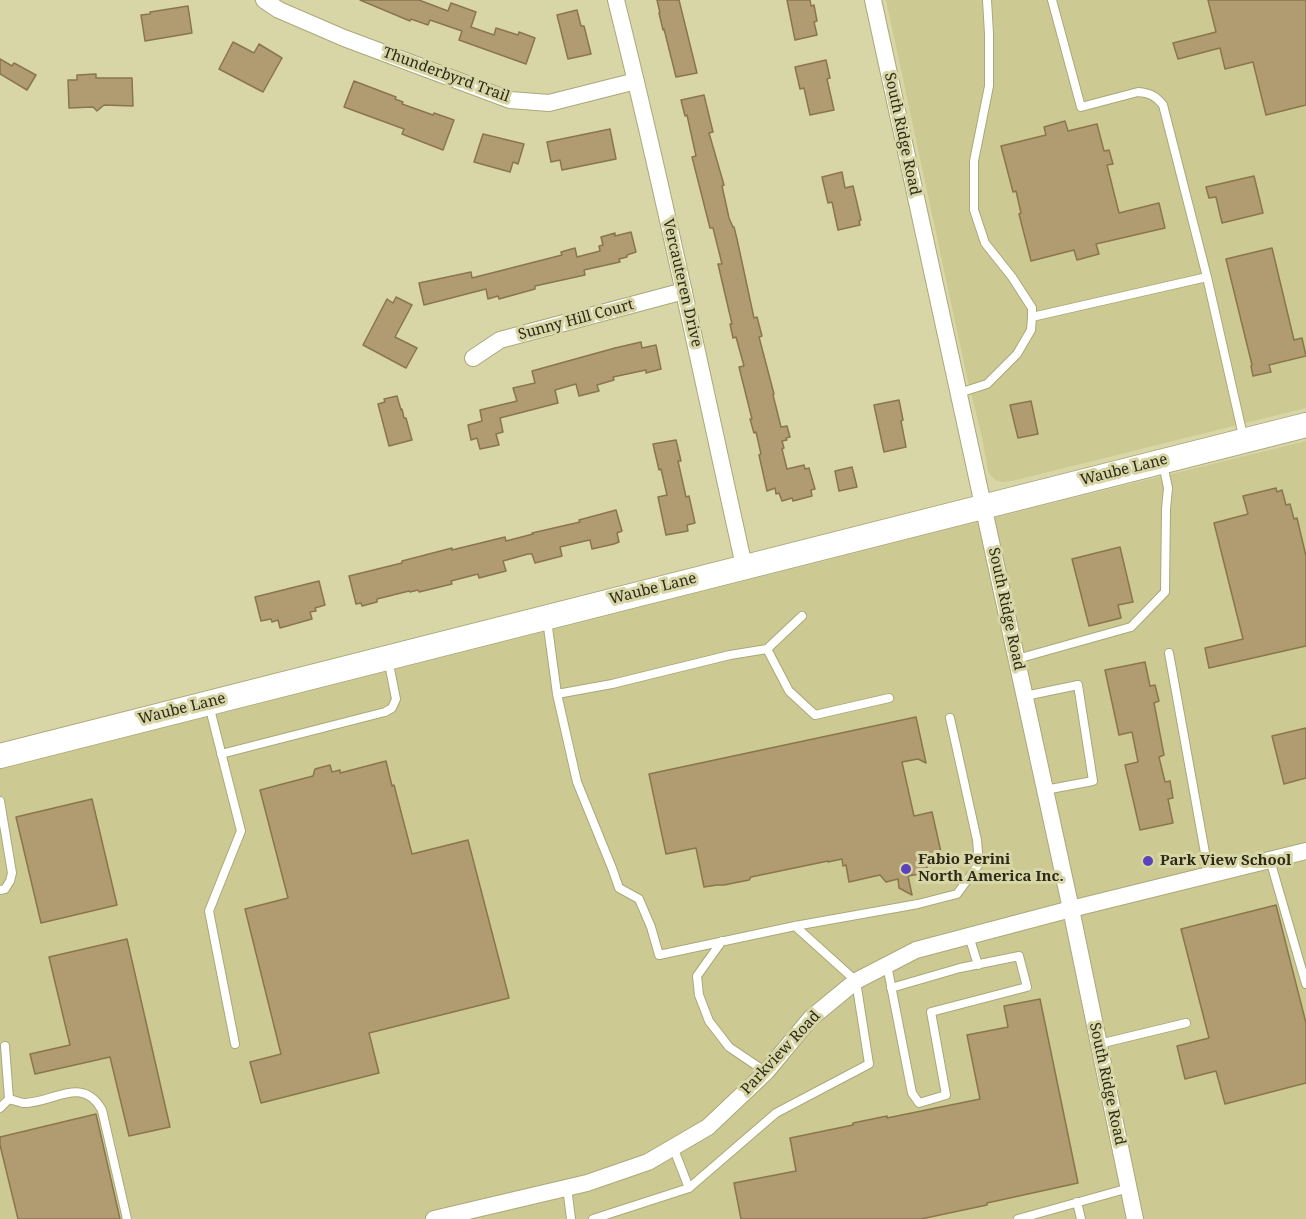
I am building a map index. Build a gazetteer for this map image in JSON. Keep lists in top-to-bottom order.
{
  "streets": {
    "main road": ["Waube Lane"],
    "street": [
      "Thunderbyrd Trail",
      "South Ridge Road",
      "Vercauteren Drive",
      "Sunny Hill Court",
      "Parkview Road"
    ]
  },
  "crossings": [
    ["Thunderbyrd Trail", "Vercauteren Drive"],
    ["South Ridge Road", "Waube Lane"],
    ["South Ridge Road", "Parkview Road"],
    ["Vercauteren Drive", "Sunny Hill Court"],
    ["Vercauteren Drive", "Waube Lane"]
  ],
  "places": ["Park View School", "Fabio Perini North America Inc."]
}
